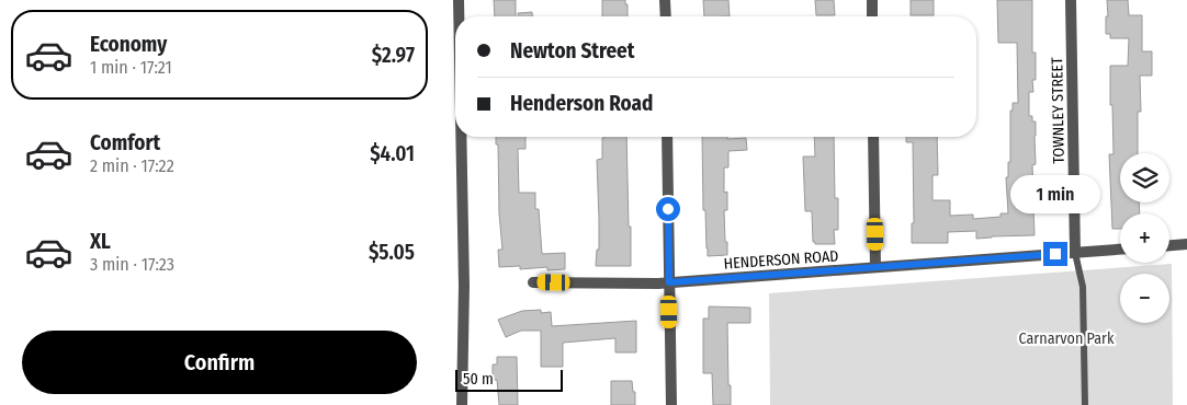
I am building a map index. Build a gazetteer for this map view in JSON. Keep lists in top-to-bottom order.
{
  "streets": {
    "street": ["TOWNLEY STREET", "HENDERSON ROAD"]
  },
  "crossings": [
    ["TOWNLEY STREET", "HENDERSON ROAD"]
  ],
  "parks": ["Carnarvon Park"],
  "scale_bar": "50 m",
  "page": {
    "list": [
      {
        "name": "Economy",
        "note": "1 min · 17:21",
        "value": "$2.97"
      },
      {
        "name": "Comfort",
        "note": "2 min · 17:22",
        "value": "$4.01"
      },
      {
        "name": "XL",
        "note": "3 min · 17:23",
        "value": "$5.05"
      }
    ],
    "banner": ["Newton Street", "Henderson Road"],
    "map_buttons": ["+", "−"],
    "bubble": "1 min",
    "buttons": "Confirm",
    "scale": "50 m"
  }
}
